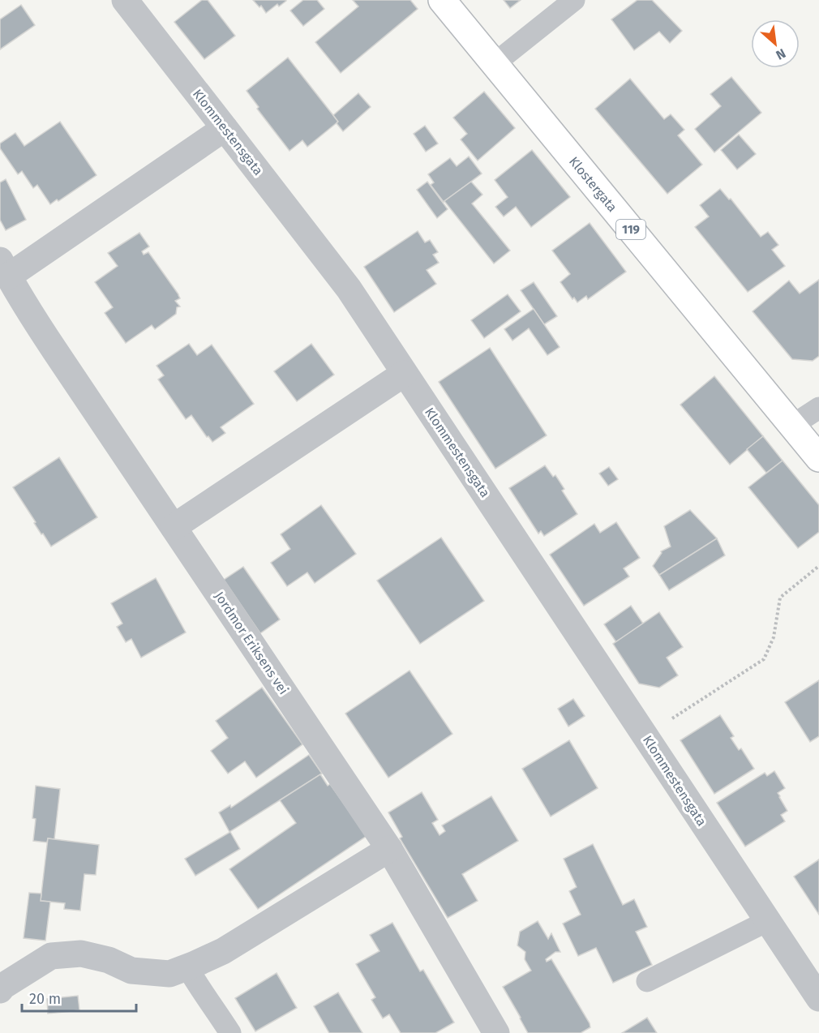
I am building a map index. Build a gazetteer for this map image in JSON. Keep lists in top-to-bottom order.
{
  "streets": {
    "main road": ["Klostergata", "119"],
    "street": ["Klommestensgata", "Jordmor Eriksens vei"]
  },
  "scale_bar": "20 m",
  "north": "bottom right"
}
